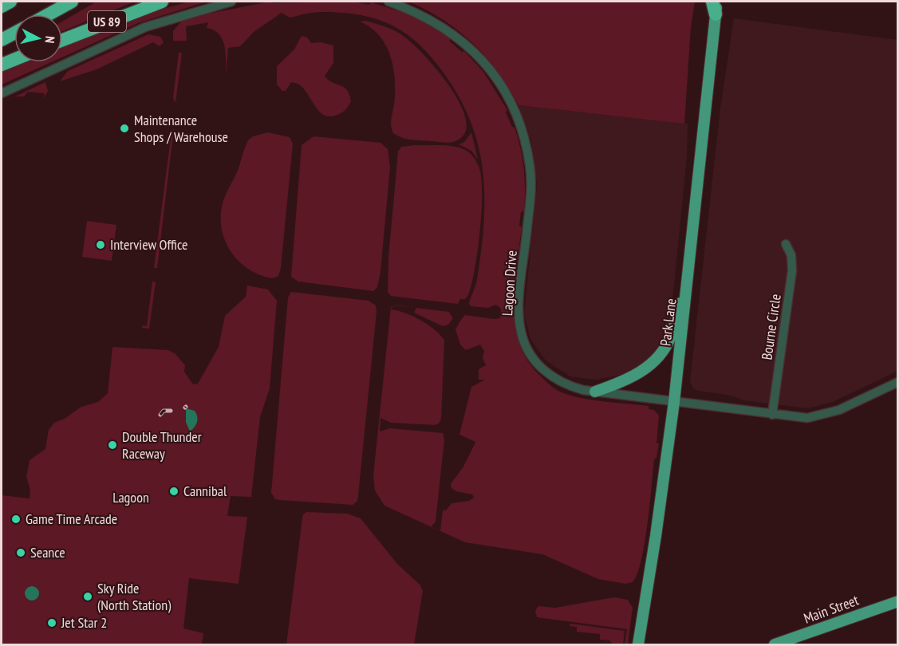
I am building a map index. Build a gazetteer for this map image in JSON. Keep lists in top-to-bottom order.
{
  "streets": {
    "highway": ["US 89"],
    "main road": ["Park Lane", "Main Street"],
    "street": ["Lagoon Drive", "Bourne Circle"]
  },
  "crossings": [
    ["Lagoon Drive", "Park Lane"],
    ["Lagoon Drive", "Bourne Circle"]
  ],
  "parks": ["Lagoon"],
  "places": [
    "Maintenance Shops / Warehouse",
    "Interview Office",
    "Double Thunder Raceway",
    "Cannibal",
    "Game Time Arcade",
    "Seance",
    "Sky Ride (North Station)",
    "Jet Star 2"
  ],
  "north": "right"
}
